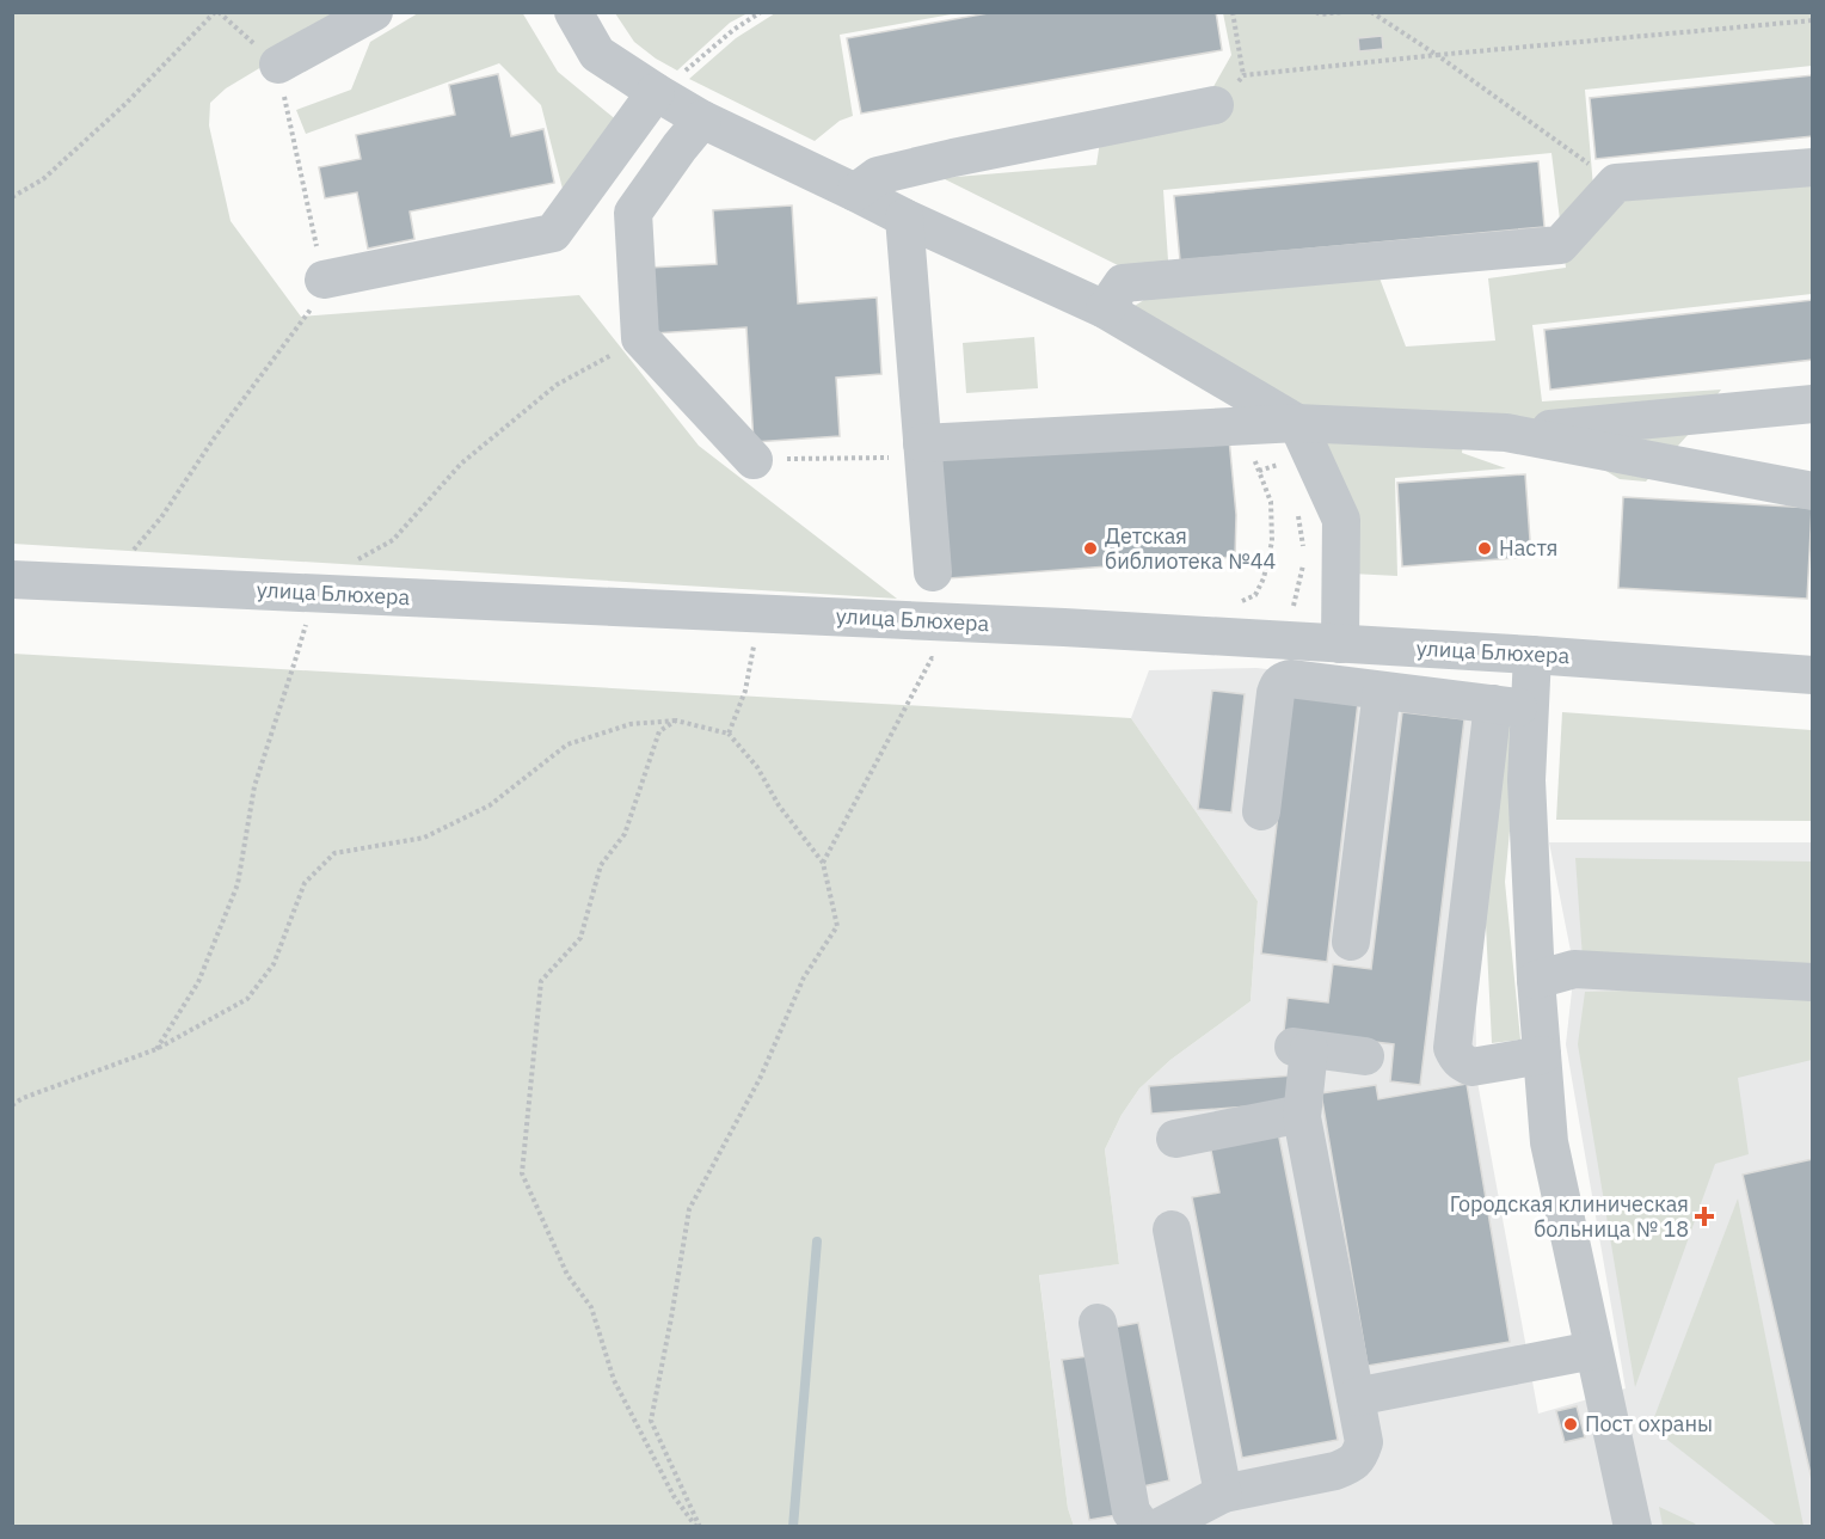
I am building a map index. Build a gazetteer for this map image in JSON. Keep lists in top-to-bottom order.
{
  "streets": {
    "street": ["улица Блюхера"]
  },
  "places": {
    "other": ["Детская библиотека №44", "Настя", "Пост охраны"],
    "health": ["Городская клиническая больница № 18"]
  }
}
